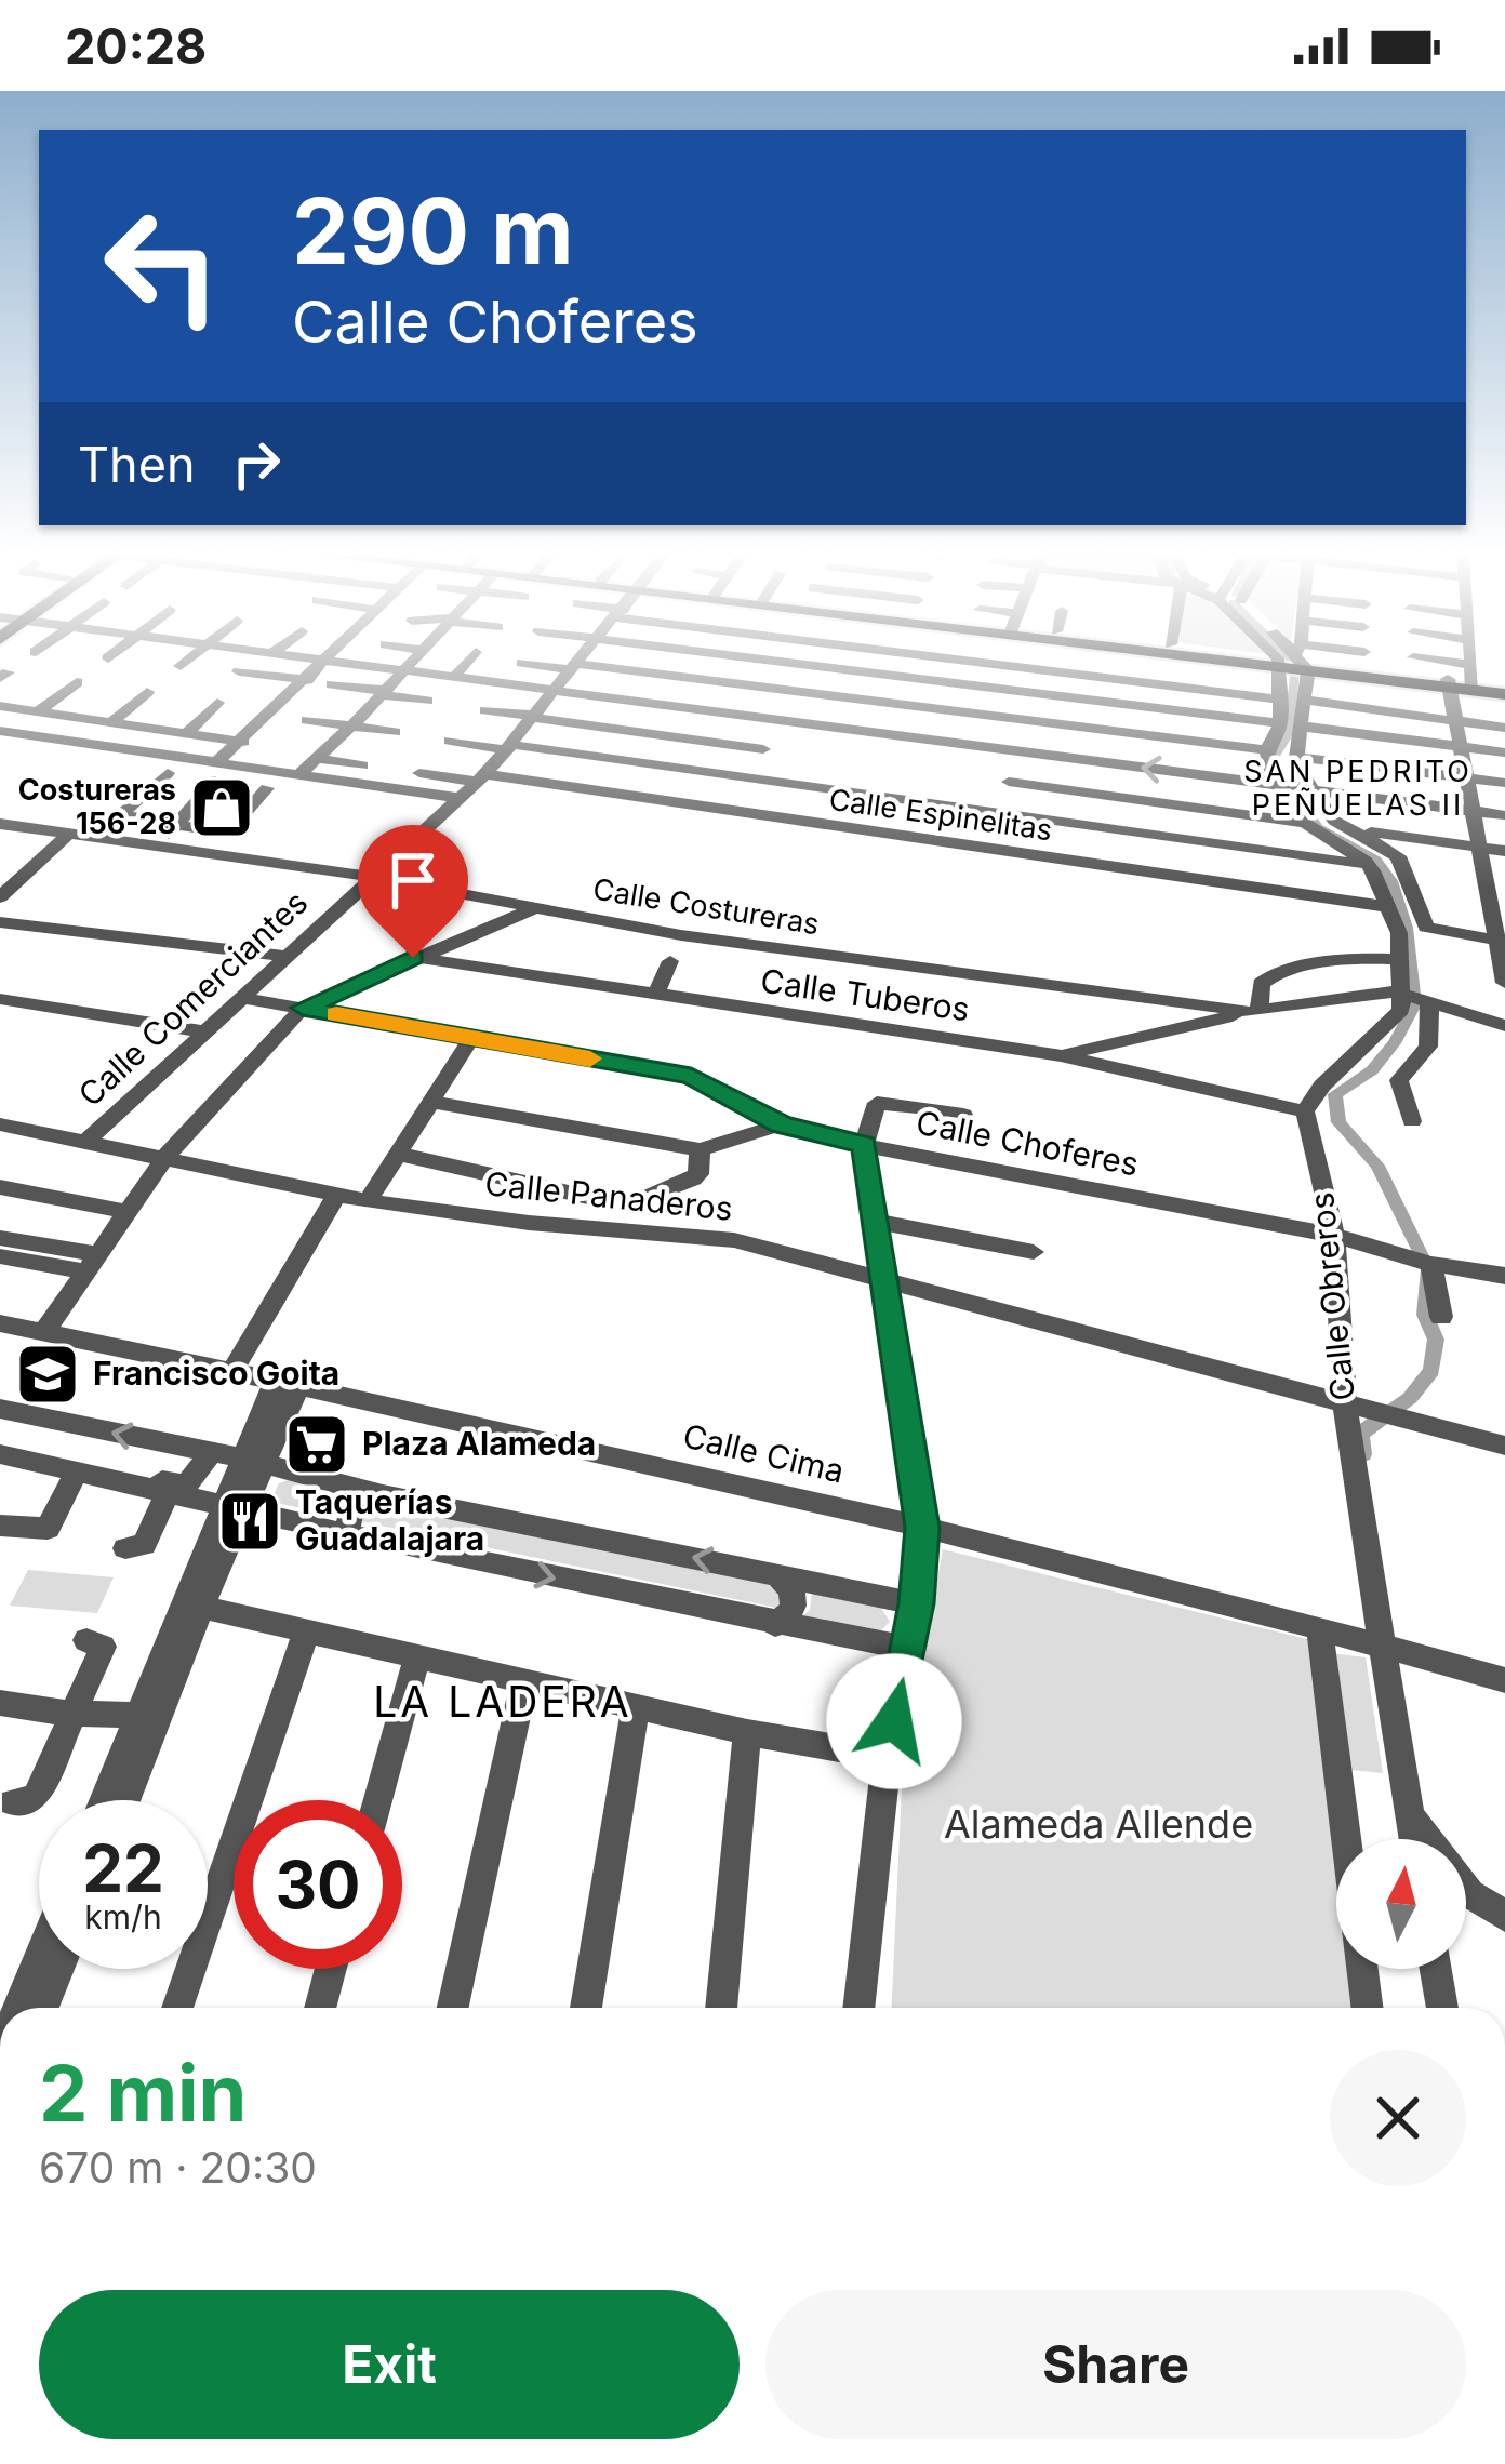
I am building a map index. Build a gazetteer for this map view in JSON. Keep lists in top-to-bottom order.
{
  "streets": {
    "street": [
      "Calle Espinelitas",
      "Calle Costureras",
      "Calle Tuberos",
      "Calle Comerciantes",
      "Calle Choferes",
      "Calle Panaderos",
      "Calle Obreros",
      "Calle Cima"
    ]
  },
  "crossings": [
    ["Calle Espinelitas", "Calle Comerciantes"],
    ["Calle Costureras", "Calle Comerciantes"],
    ["Calle Tuberos", "Calle Obreros"],
    ["Calle Comerciantes", "Calle Choferes"],
    ["Calle Comerciantes", "Calle Panaderos"],
    ["Calle Choferes", "Calle Obreros"],
    ["Calle Panaderos", "Calle Obreros"],
    ["Calle Obreros", "Calle Cima"]
  ],
  "districts": ["SAN PEDRITO PEÑUELAS II", "LA LADERA"],
  "parks": ["Alameda Allende"],
  "places": {
    "shop": ["Costureras 156-28"],
    "school or university": ["Francisco Goita"],
    "supermarket": ["Plaza Alameda"],
    "restaurant": ["Taquerías Guadalajara"]
  },
  "north": "top",
  "page": {
    "status": "20:28",
    "turn": ["290 m", "Calle Choferes"],
    "then": "Then",
    "speed": "22 km/h",
    "limit": "30",
    "heading": ["2 min", "670 m · 20:30"],
    "buttons": ["Exit", "Share"]
  }
}
